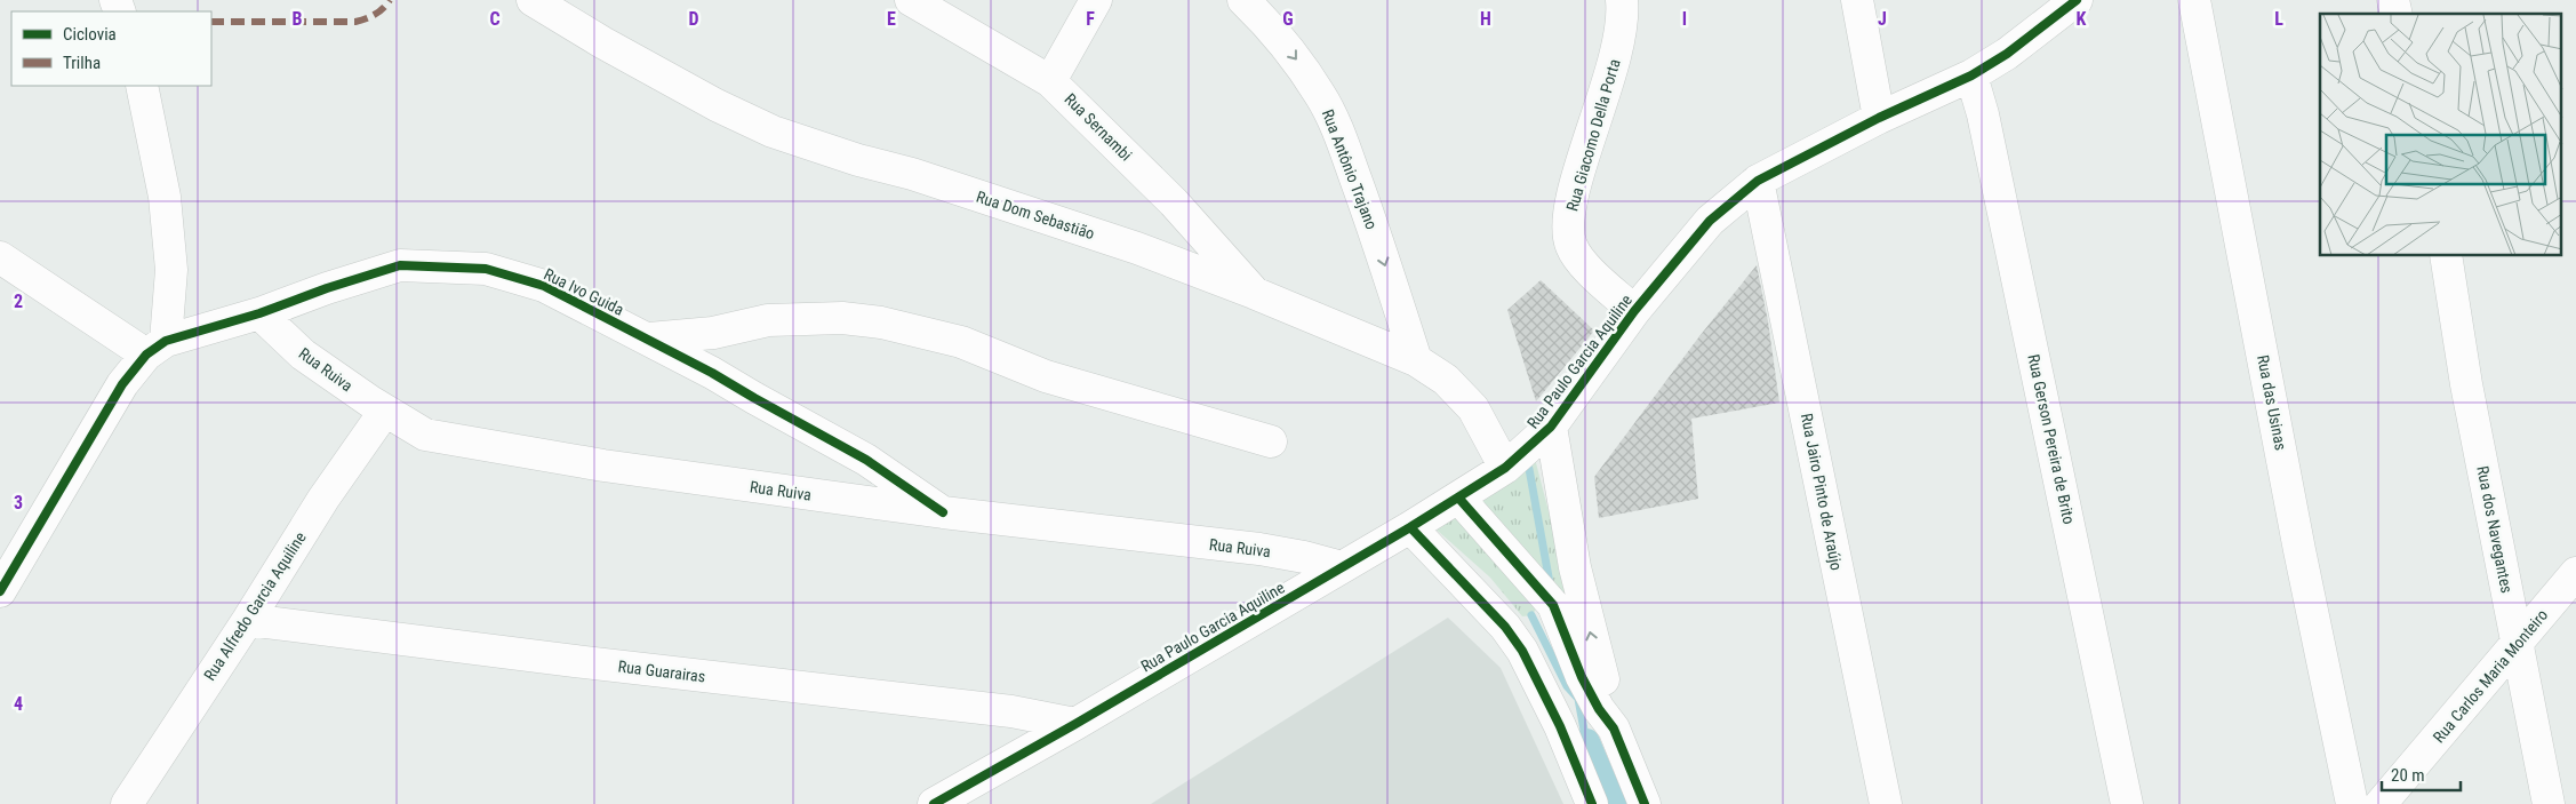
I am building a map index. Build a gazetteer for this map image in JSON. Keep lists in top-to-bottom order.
{
  "streets": {
    "street": [
      "Rua Sernambi",
      "Rua Giacomo Della Porta",
      "Rua Antônio Trajano",
      "Rua Dom Sebastião",
      "Rua Ivo Guida",
      "Rua Paulo Garcia Aquiline",
      "Rua Ruiva",
      "Rua das Usinas",
      "Rua Gerson Pereira de Brito",
      "Rua Jairo Pinto de Araújo",
      "Rua dos Navegantes",
      "Rua Alfredo Garcia Aquiline",
      "Rua Guarairas",
      "Rua Carlos Maria Monteiro"
    ]
  },
  "crossings": [
    ["Rua Sernambi", "Rua Dom Sebastião"],
    ["Rua Giacomo Della Porta", "Rua Paulo Garcia Aquiline"],
    ["Rua Antônio Trajano", "Rua Dom Sebastião"],
    ["Rua Dom Sebastião", "Rua Paulo Garcia Aquiline"],
    ["Rua Ivo Guida", "Rua Ruiva"],
    ["Rua Paulo Garcia Aquiline", "Rua Ruiva"],
    ["Rua Paulo Garcia Aquiline", "Rua Gerson Pereira de Brito"],
    ["Rua Paulo Garcia Aquiline", "Rua Jairo Pinto de Araújo"],
    ["Rua Paulo Garcia Aquiline", "Rua Guarairas"],
    ["Rua Ruiva", "Rua Alfredo Garcia Aquiline"],
    ["Rua dos Navegantes", "Rua Carlos Maria Monteiro"],
    ["Rua Alfredo Garcia Aquiline", "Rua Guarairas"]
  ],
  "one_way": ["Rua Antônio Trajano"],
  "legend": ["Ciclovia", "Trilha"],
  "scale_bar": "20 m",
  "grid": {
    "columns": [
      "B",
      "C",
      "D",
      "E",
      "F",
      "G",
      "H",
      "I",
      "J",
      "K",
      "L"
    ],
    "rows": ["2", "3", "4"]
  }
}
